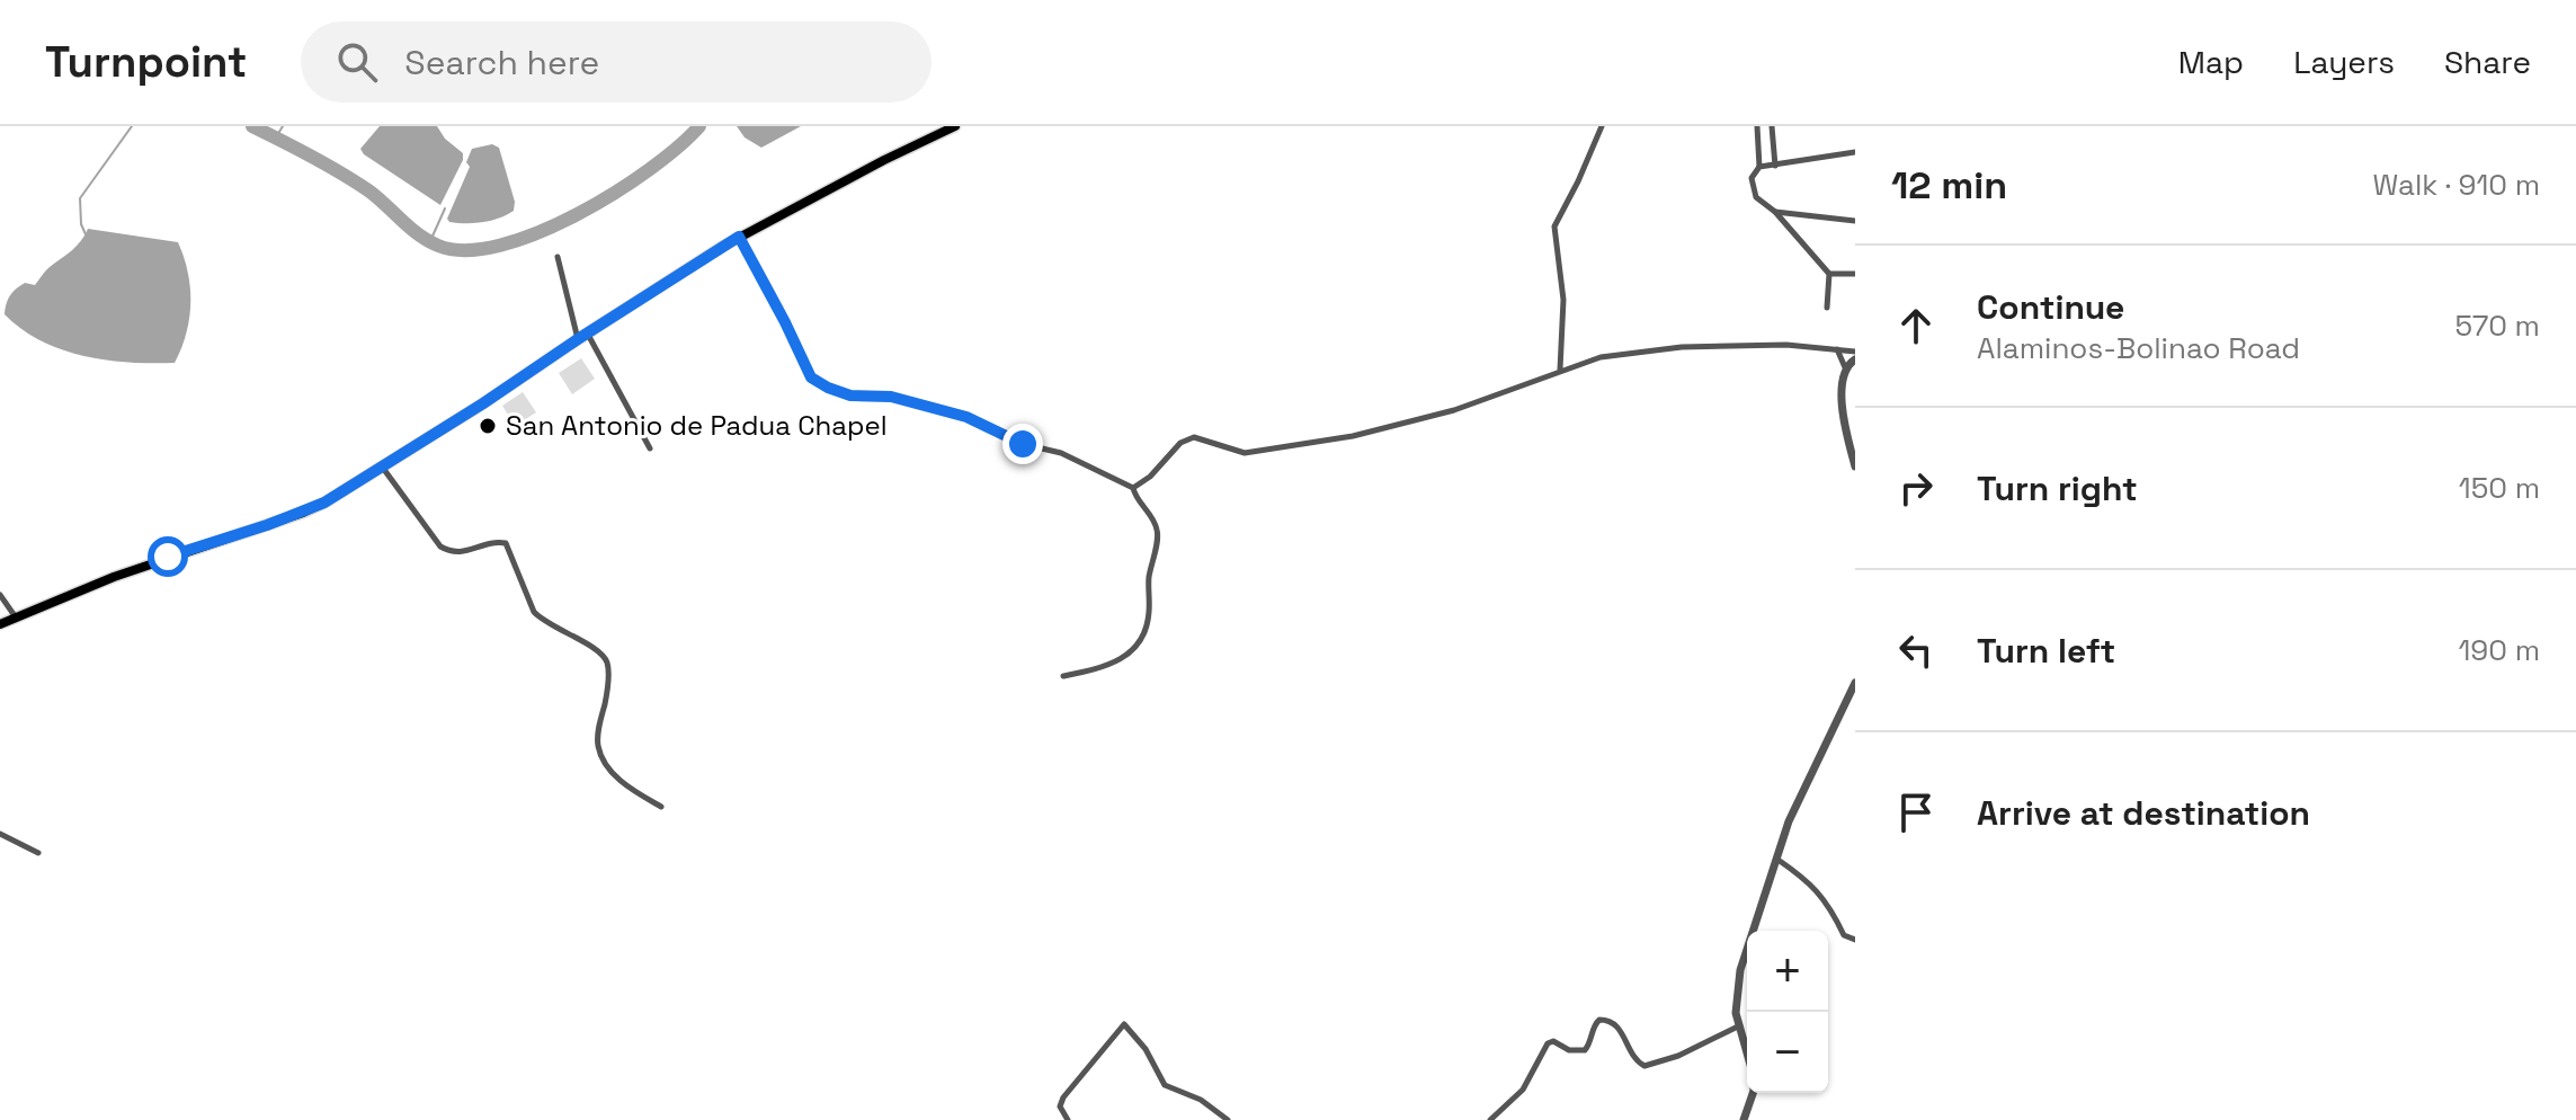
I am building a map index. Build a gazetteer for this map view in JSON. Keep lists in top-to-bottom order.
{
  "places": ["San Antonio de Padua Chapel"],
  "page": {
    "header": "Turnpoint",
    "search": "Search here",
    "nav": ["Map", "Layers", "Share"],
    "heading": ["12 min", "Walk · 910 m"],
    "list": [
      ["Continue", "Alaminos-Bolinao Road", "570 m"],
      ["Turn right", "150 m"],
      ["Turn left", "190 m"],
      "Arrive at destination"
    ],
    "map_buttons": ["+", "−"]
  }
}
